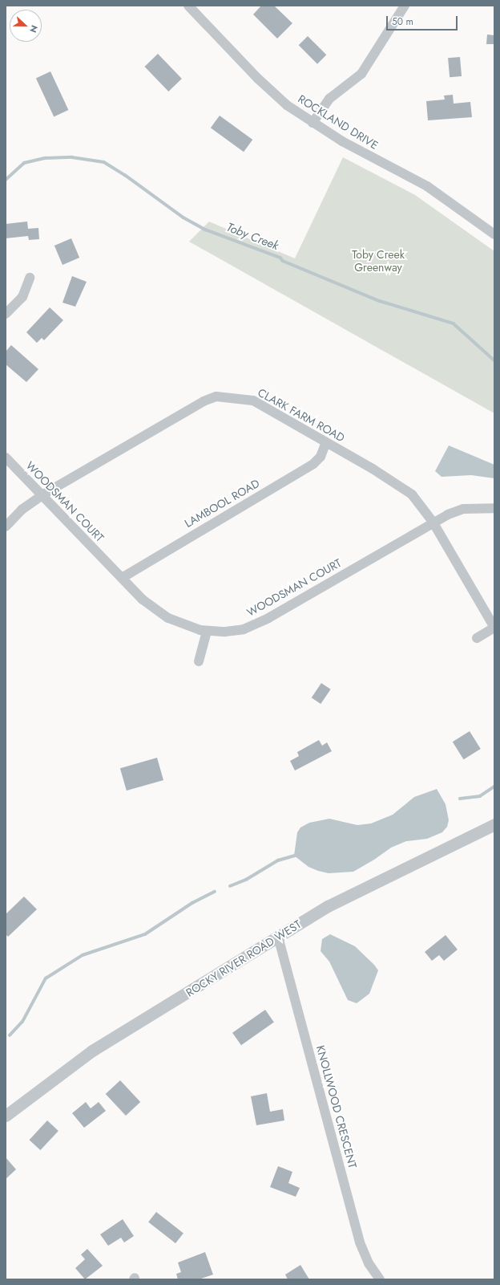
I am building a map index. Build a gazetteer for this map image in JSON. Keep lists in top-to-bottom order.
{
  "streets": {
    "street": [
      "ROCKLAND DRIVE",
      "CLARK FARM ROAD",
      "WOODSMAN COURT",
      "LAMBOOL ROAD",
      "ROCKY RIVER ROAD WEST",
      "KNOLLWOOD CRESCENT"
    ]
  },
  "crossings": [
    ["CLARK FARM ROAD", "WOODSMAN COURT"],
    ["CLARK FARM ROAD", "LAMBOOL ROAD"],
    ["WOODSMAN COURT", "LAMBOOL ROAD"],
    ["ROCKY RIVER ROAD WEST", "KNOLLWOOD CRESCENT"]
  ],
  "water": ["Toby Creek"],
  "parks": ["Toby Creek Greenway"],
  "scale_bar": "50 m",
  "north": "right"
}
